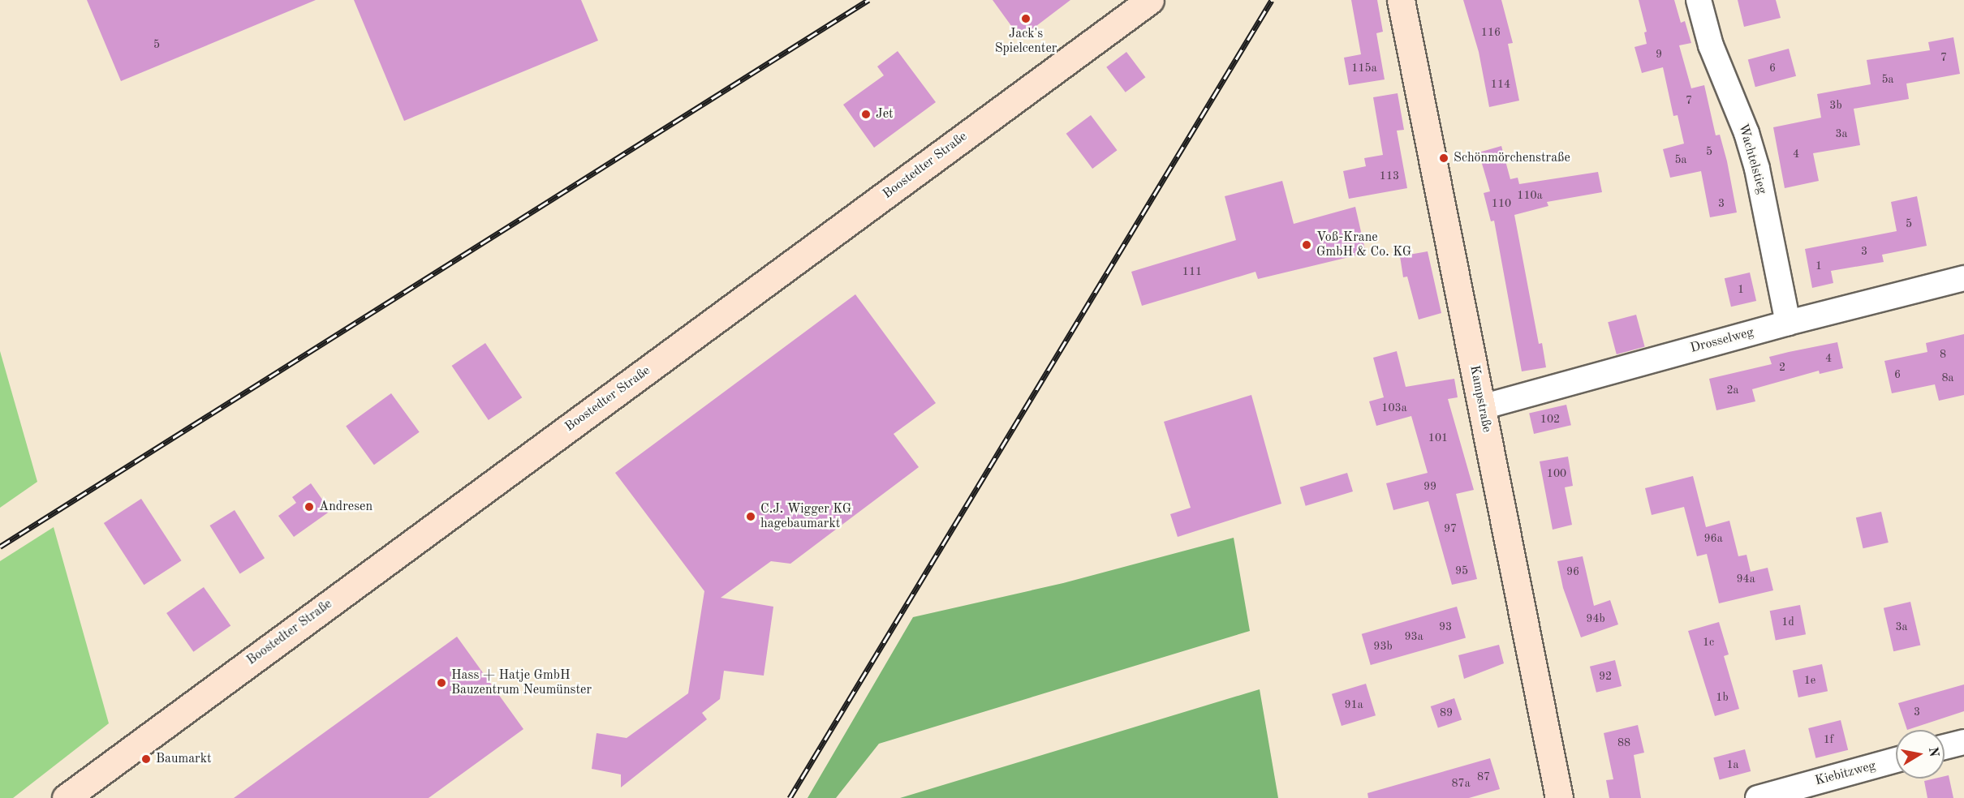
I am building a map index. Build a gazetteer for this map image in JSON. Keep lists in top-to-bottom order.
{
  "streets": {
    "street": [
      "Wachtelstieg",
      "Boostedter Straße",
      "Drosselweg",
      "Kampstraße",
      "Kiebitzweg"
    ]
  },
  "crossings": [
    ["Wachtelstieg", "Drosselweg"],
    ["Drosselweg", "Kampstraße"]
  ],
  "places": [
    "Jack's Spielcenter",
    "Jet",
    "Schönmörchenstraße",
    "Voß-Krane GmbH & Co. KG",
    "Andresen",
    "C.J. Wigger KG hagebaumarkt",
    "Hass + Hatje GmbH Bauzentrum Neumünster",
    "Baumarkt"
  ],
  "house_numbers": [
    "116",
    "5",
    "9",
    "7",
    "115a",
    "6",
    "5a",
    "114",
    "7",
    "3b",
    "3a",
    "5",
    "4",
    "5a",
    "113",
    "110a",
    "110",
    "3",
    "5",
    "3",
    "1",
    "111",
    "1",
    "8",
    "4",
    "2",
    "6",
    "8a",
    "2a",
    "103a",
    "102",
    "101",
    "100",
    "99",
    "97",
    "96a",
    "95",
    "96",
    "94a",
    "94b",
    "1d",
    "93",
    "3a",
    "93a",
    "1c",
    "93b",
    "92",
    "1e",
    "1b",
    "91a",
    "3",
    "89",
    "1f",
    "88",
    "1a",
    "87",
    "87a"
  ],
  "north": "right"
}
